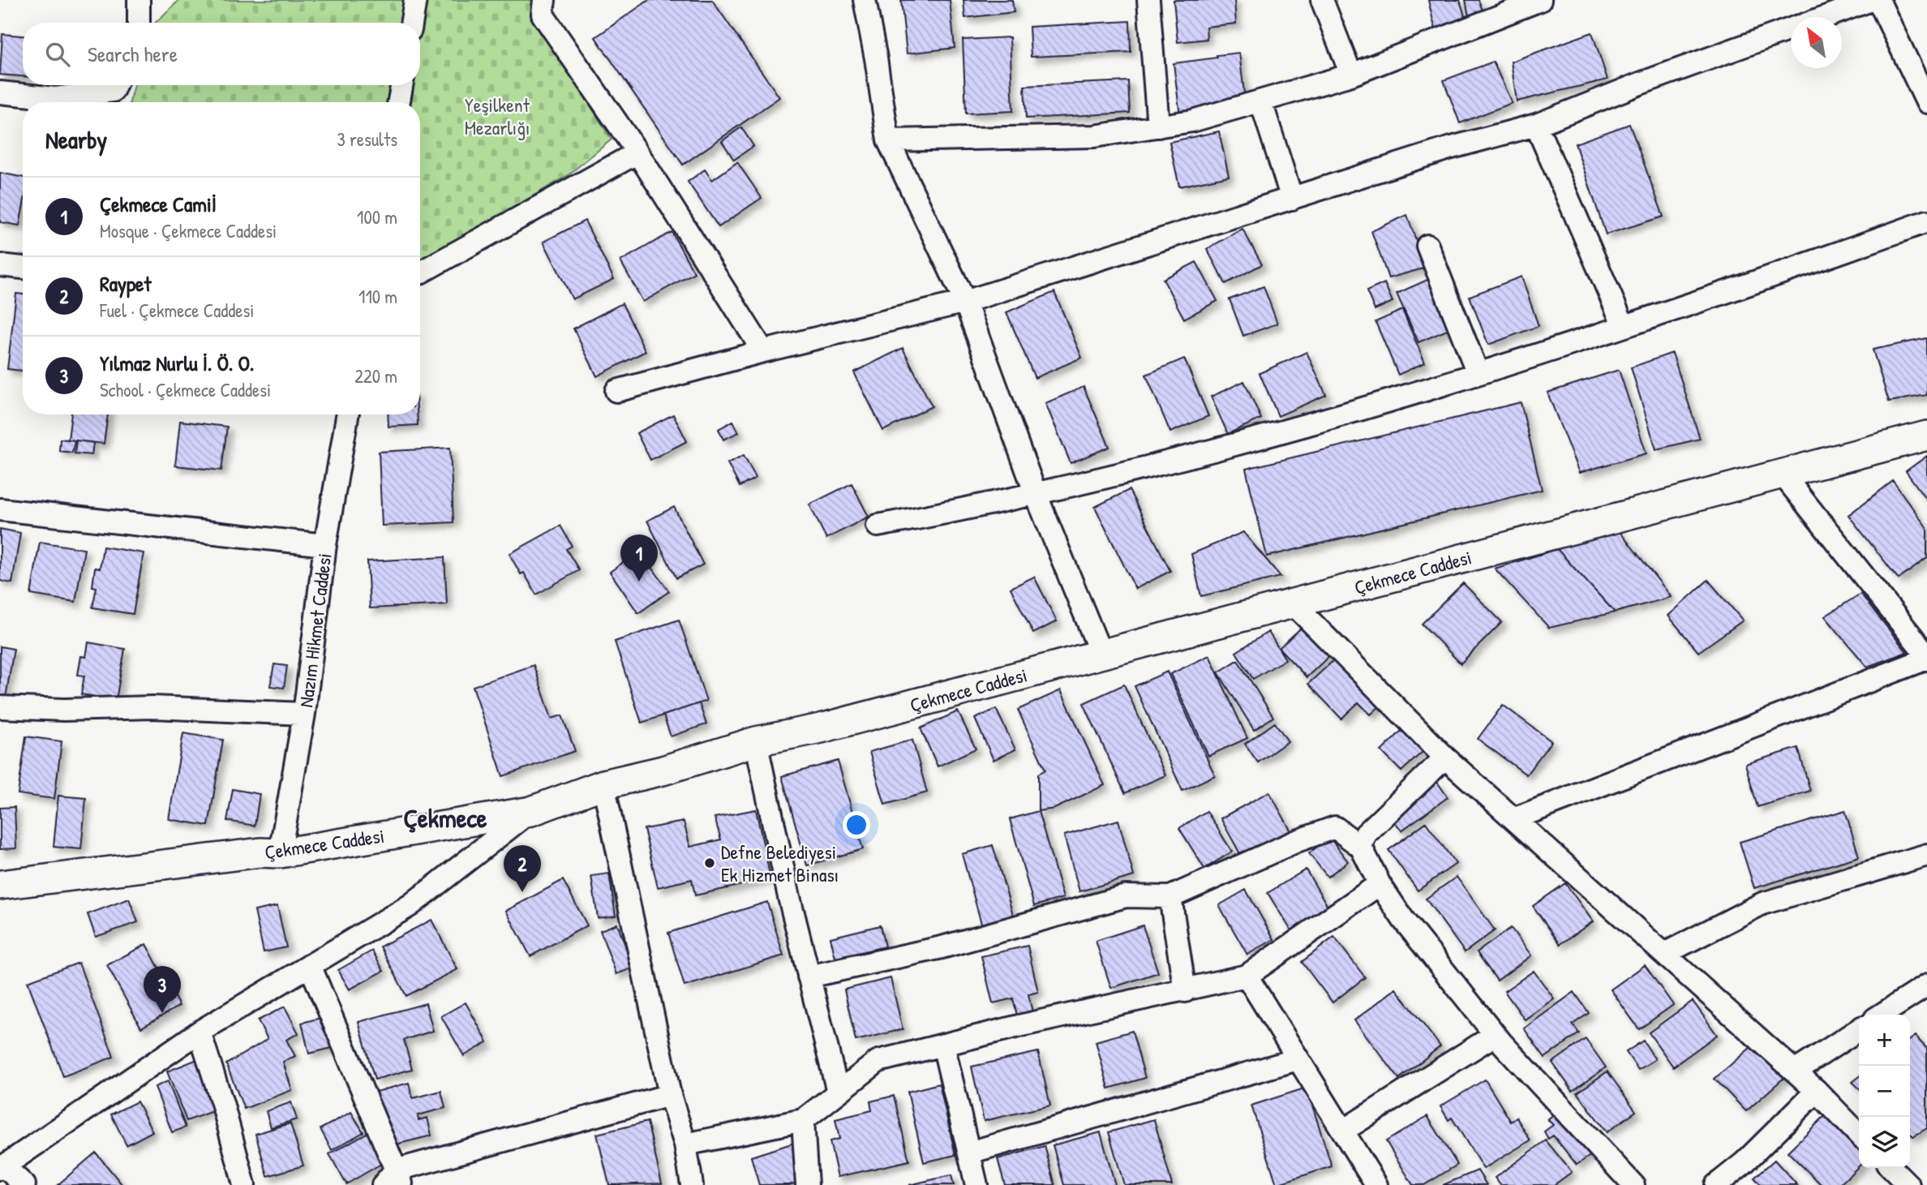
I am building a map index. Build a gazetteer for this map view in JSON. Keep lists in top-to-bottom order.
{
  "streets": {
    "main road": ["Çekmece Caddesi"],
    "street": ["Nazım Hikmet Caddesi"]
  },
  "crossings": [
    ["Çekmece Caddesi", "Nazım Hikmet Caddesi"]
  ],
  "districts": ["Çekmece"],
  "parks": ["Yeşilkent Mezarlığı"],
  "places": ["Defne Belediyesi Ek Hizmet Binası"],
  "north": "top left",
  "page": {
    "search": "Search here",
    "heading": ["Nearby", "3 results"],
    "list": [
      {
        "mark": "1",
        "name": "Çekmece Camiİ",
        "note": "Mosque · Çekmece Caddesi",
        "value": "100 m"
      },
      {
        "mark": "2",
        "name": "Raypet",
        "note": "Fuel · Çekmece Caddesi",
        "value": "110 m"
      },
      {
        "mark": "3",
        "name": "Yılmaz Nurlu İ. Ö. O.",
        "note": "School · Çekmece Caddesi",
        "value": "220 m"
      }
    ],
    "pins": ["1", "2", "3"],
    "map_buttons": ["+", "−"]
  }
}
